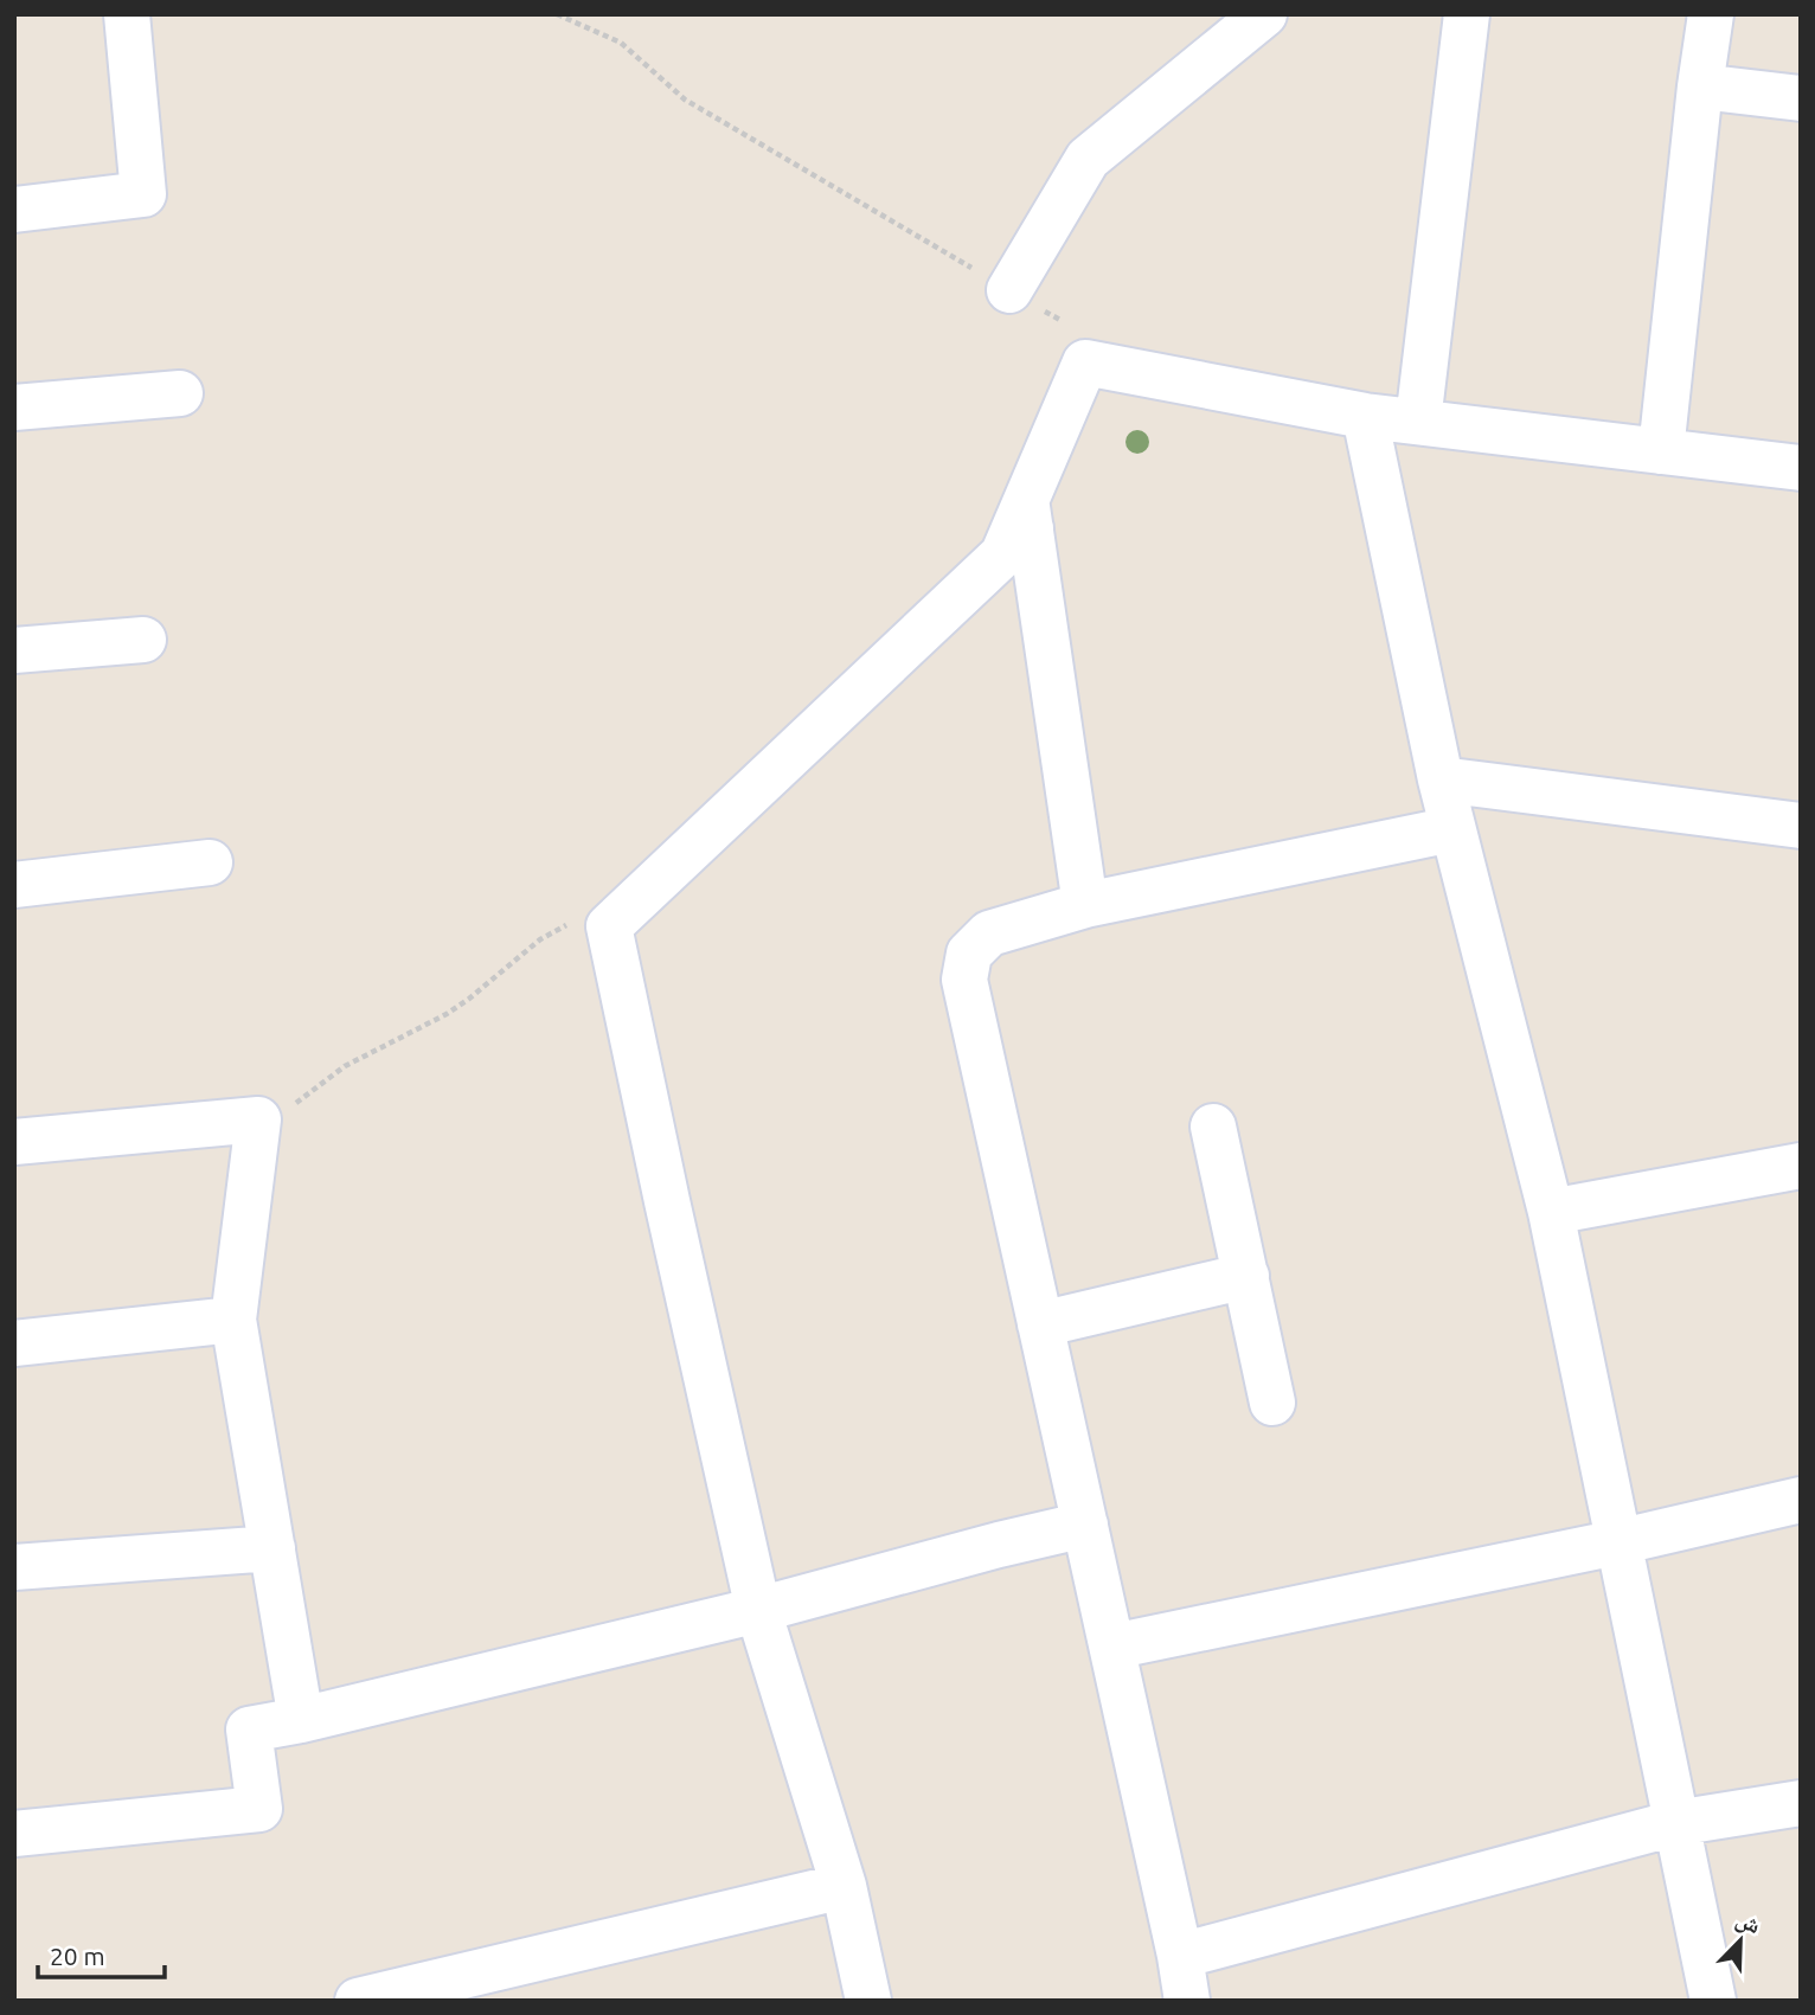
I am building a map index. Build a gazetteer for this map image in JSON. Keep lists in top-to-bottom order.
{
  "scale_bar": "20 m",
  "north": "top right"
}
